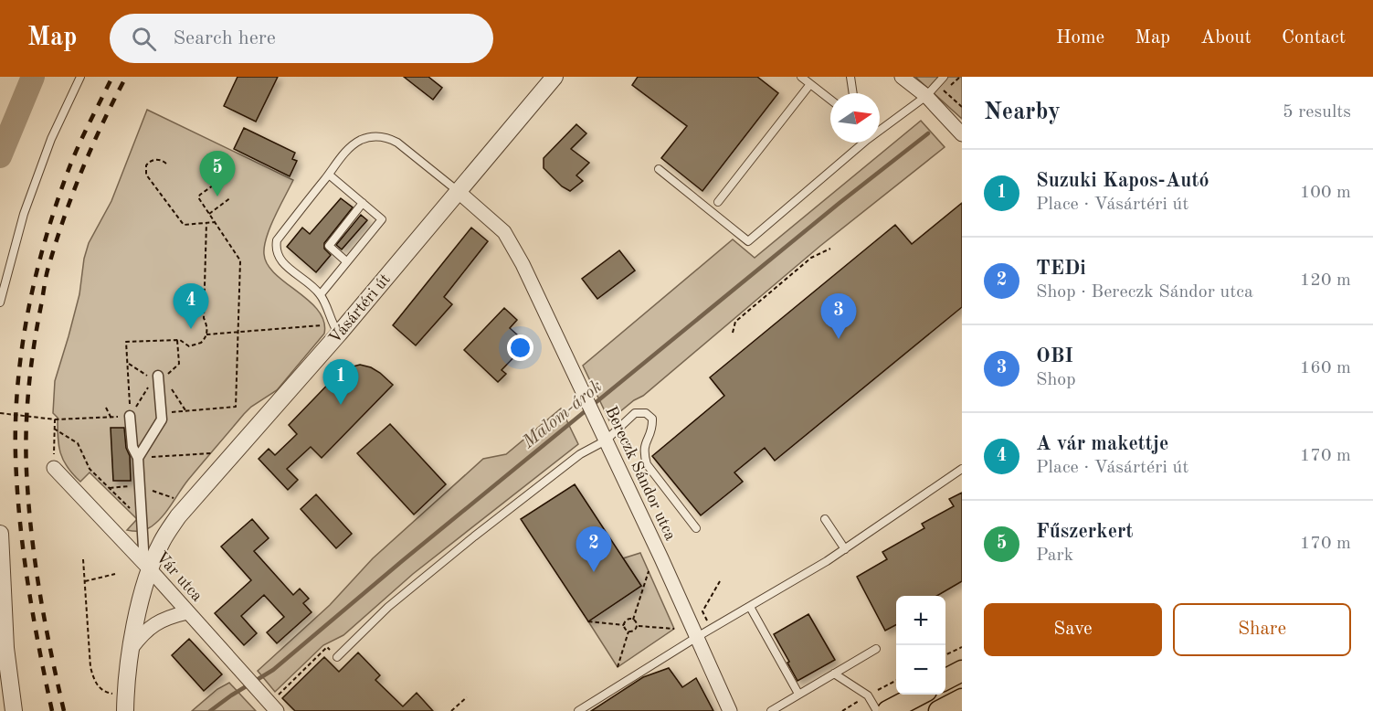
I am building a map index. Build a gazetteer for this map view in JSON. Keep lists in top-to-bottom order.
{
  "streets": {
    "street": ["Vásártéri út", "Bereczk Sándor utca", "Vár utca"]
  },
  "crossings": [
    ["Vásártéri út", "Bereczk Sándor utca"],
    ["Vásártéri út", "Vár utca"]
  ],
  "water": ["Malom-árok"],
  "north": "right",
  "page": {
    "header": "Map",
    "search": "Search here",
    "nav": [
      "Home",
      "Map",
      "About",
      "Contact"
    ],
    "heading": ["Nearby", "5 results"],
    "list": [
      {
        "mark": "1",
        "name": "Suzuki Kapos-Autó",
        "note": "Place · Vásártéri út",
        "value": "100 m"
      },
      {
        "mark": "2",
        "name": "TEDi",
        "note": "Shop · Bereczk Sándor utca",
        "value": "120 m"
      },
      {
        "mark": "3",
        "name": "OBI",
        "note": "Shop",
        "value": "160 m"
      },
      {
        "mark": "4",
        "name": "A vár makettje",
        "note": "Place · Vásártéri út",
        "value": "170 m"
      },
      {
        "mark": "5",
        "name": "Fűszerkert",
        "note": "Park",
        "value": "170 m"
      }
    ],
    "pins": [
      "5",
      "4",
      "3",
      "1",
      "2"
    ],
    "buttons": ["Save", "Share"],
    "map_buttons": ["+", "−"]
  }
}
